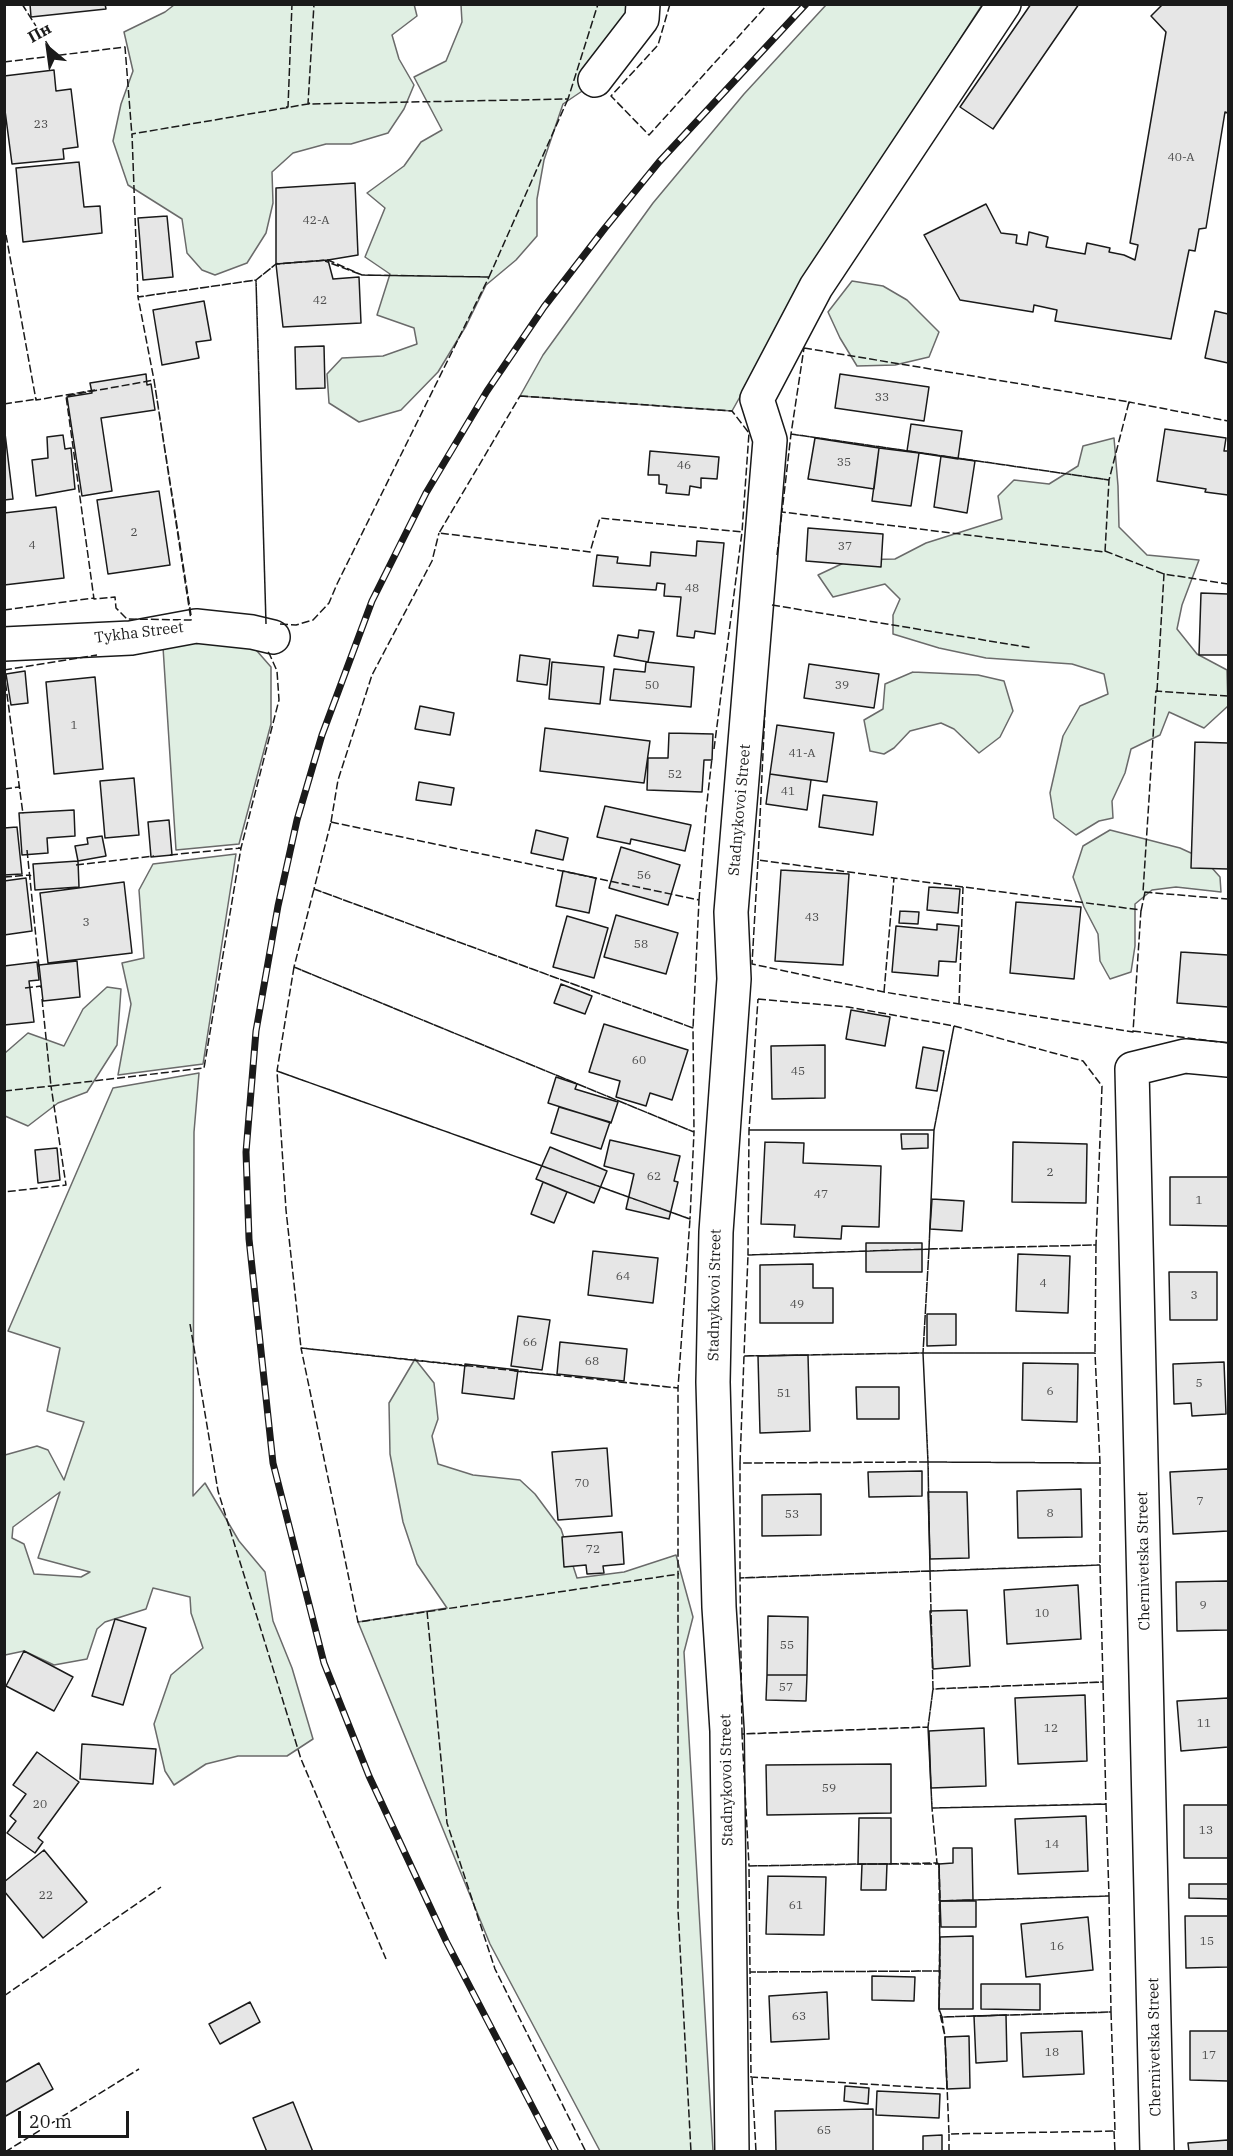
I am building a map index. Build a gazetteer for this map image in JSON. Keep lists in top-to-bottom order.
{
  "streets": {
    "street": ["Tykha Street", "Stadnykovoi Street", "Chernivetska Street"]
  },
  "house_numbers": [
    "23",
    "40-А",
    "42-А",
    "42",
    "33",
    "35",
    "46",
    "2",
    "4",
    "37",
    "48",
    "50",
    "39",
    "1",
    "41-А",
    "52",
    "41",
    "56",
    "43",
    "3",
    "58",
    "60",
    "45",
    "2",
    "62",
    "47",
    "1",
    "64",
    "4",
    "3",
    "49",
    "66",
    "68",
    "5",
    "6",
    "51",
    "70",
    "7",
    "8",
    "53",
    "72",
    "9",
    "10",
    "55",
    "57",
    "11",
    "12",
    "59",
    "20",
    "13",
    "14",
    "22",
    "61",
    "15",
    "16",
    "63",
    "18",
    "17",
    "65"
  ],
  "scale_bar": "20 m",
  "north": "top left"
}
